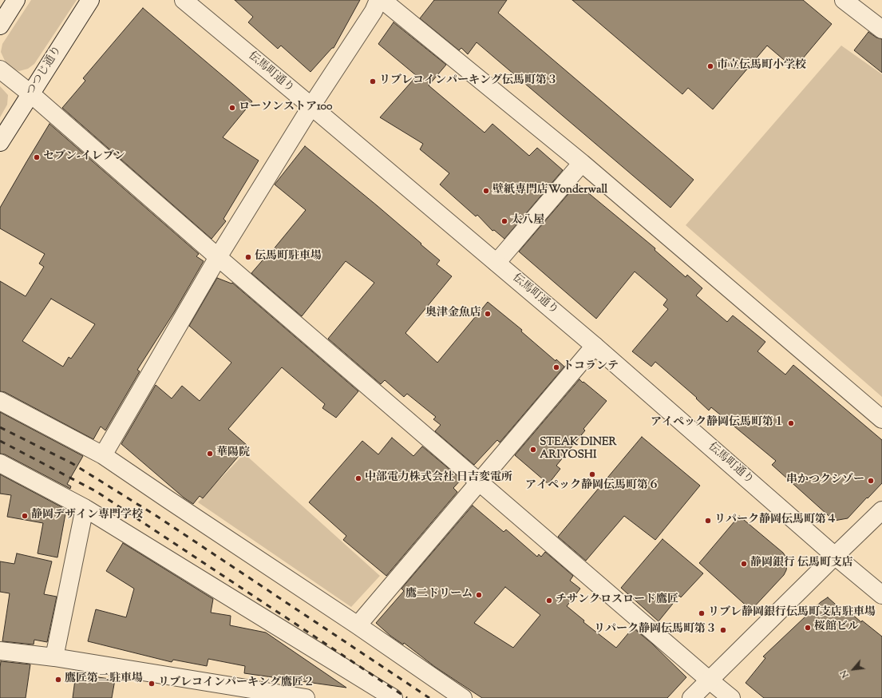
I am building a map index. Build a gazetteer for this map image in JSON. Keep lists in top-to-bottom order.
{
  "streets": {
    "street": ["つつじ通り", "伝馬町通り"]
  },
  "places": [
    "市立伝馬町小学校",
    "リブレコインパーキング伝馬町第３",
    "ローソンストア100",
    "セブン-イレブン",
    "壁紙専門店Wonderwall",
    "太八屋",
    "伝馬町駐車場",
    "奥津金魚店",
    "トコランテ",
    "アイペック静岡伝馬町第１",
    "STEAK DINER ARIYOSHI",
    "華陽院",
    "アイペック静岡伝馬町第６",
    "中部電力株式会社 日吉変電所",
    "串かつクシゾー",
    "静岡デザイン専門学校",
    "リパーク静岡伝馬町第４",
    "静岡銀行 伝馬町支店",
    "鷹二ドリーム",
    "チサンクロスロード鷹匠",
    "リブレ静岡銀行伝馬町支店駐車場",
    "桜館ビル",
    "リパーク静岡伝馬町第３",
    "鷹匠第二駐車場",
    "リブレコインパーキング鷹匠２"
  ],
  "north": "bottom left"
}
